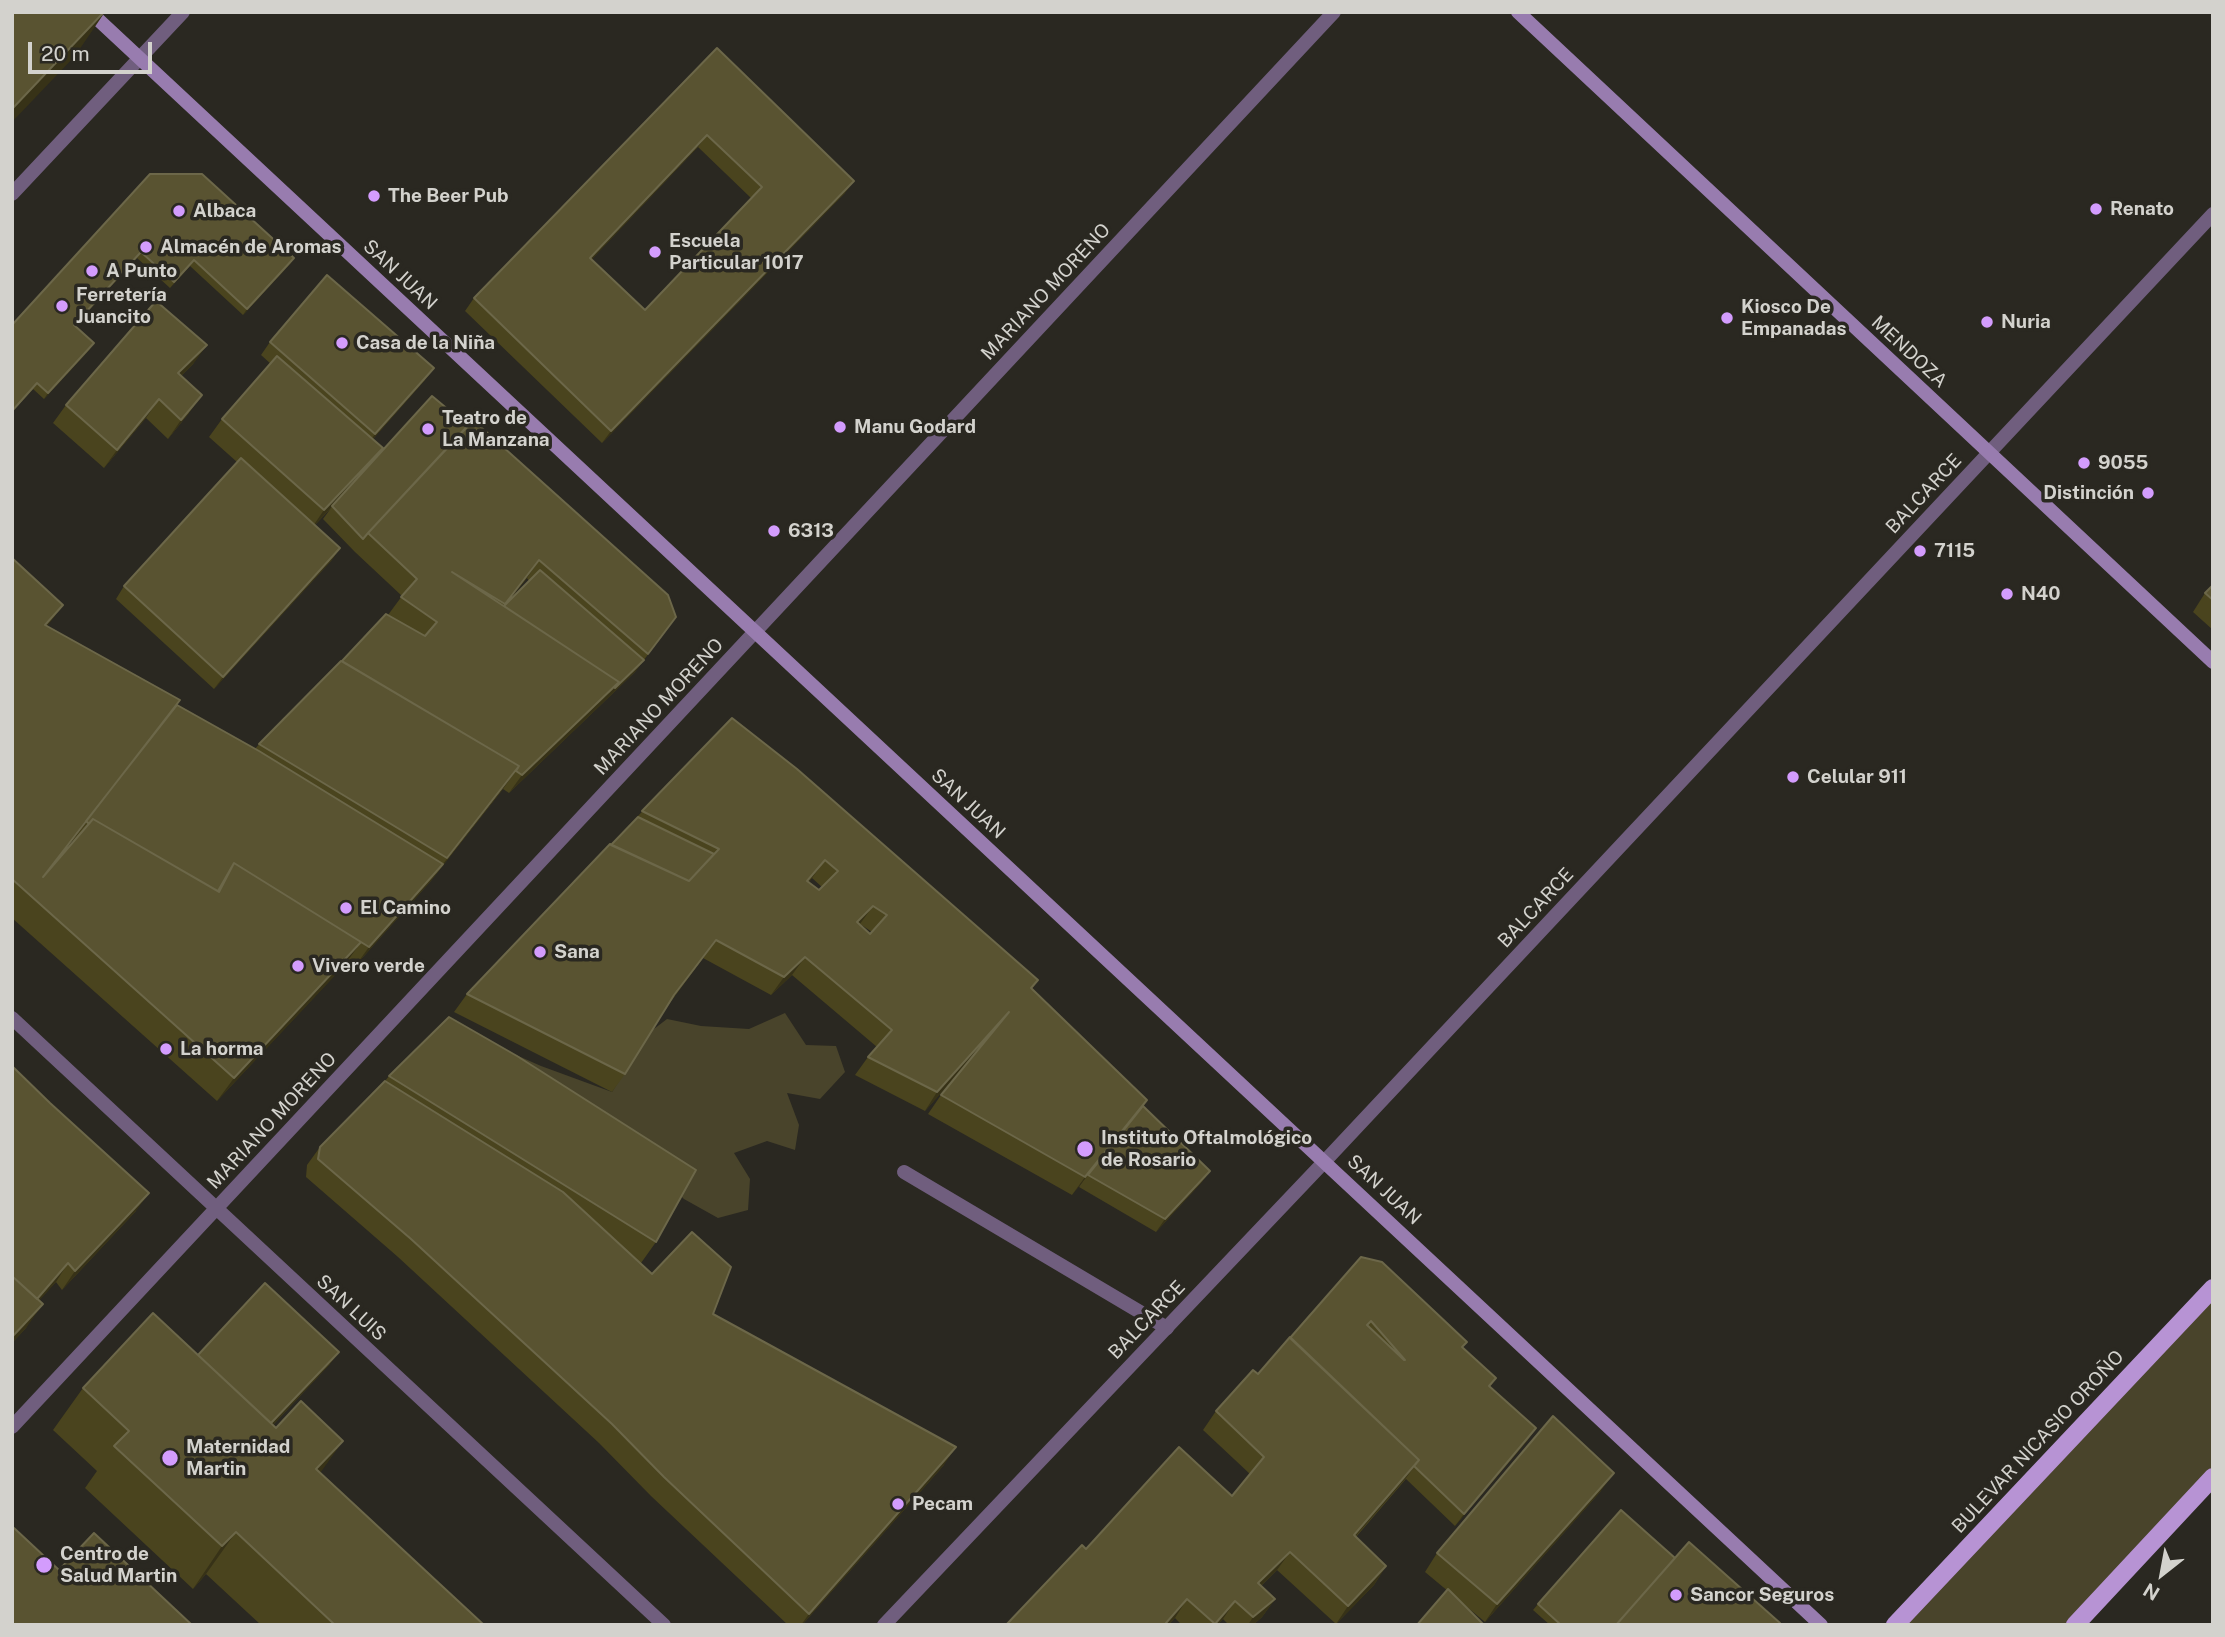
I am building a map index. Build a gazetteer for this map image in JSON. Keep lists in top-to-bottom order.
{
  "streets": {
    "main road": ["SAN JUAN", "MENDOZA", "BULEVAR NICASIO OROÑO"],
    "street": ["MARIANO MORENO", "BALCARCE", "SAN LUIS"]
  },
  "crossings": [
    ["SAN JUAN", "MARIANO MORENO"],
    ["SAN JUAN", "BALCARCE"],
    ["MARIANO MORENO", "SAN LUIS"],
    ["MENDOZA", "BALCARCE"]
  ],
  "places": [
    "The Beer Pub",
    "Renato",
    "Albaca",
    "Almacén de Aromas",
    "Escuela Particular 1017",
    "A Punto",
    "Ferretería Juancito",
    "Kiosco De Empanadas",
    "Nuria",
    "Casa de la Niña",
    "Manu Godard",
    "Teatro de La Manzana",
    "9055",
    "Distinción",
    "6313",
    "7115",
    "N40",
    "Celular 911",
    "El Camino",
    "Sana",
    "Vivero verde",
    "La horma",
    "Instituto Oftalmológico de Rosario",
    "Maternidad Martin",
    "Pecam",
    "Centro de Salud Martin",
    "Sancor Seguros"
  ],
  "scale_bar": "20 m",
  "north": "bottom left"
}
